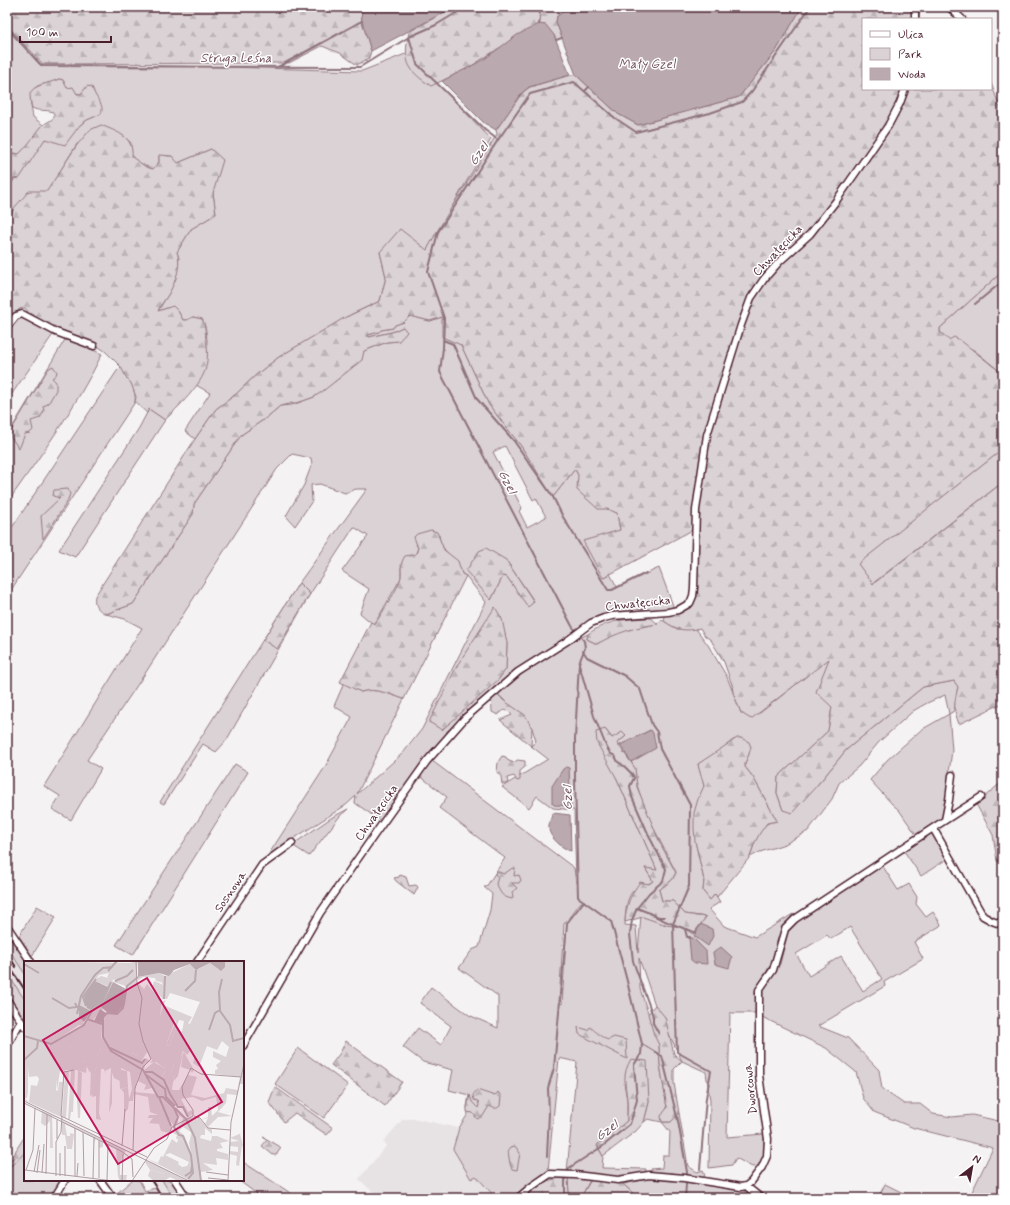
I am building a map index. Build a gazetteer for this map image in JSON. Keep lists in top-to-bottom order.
{
  "streets": {
    "street": ["Chwałęcicka", "Sosnowa", "Dworcowa"]
  },
  "water": ["Struga Leśna", "Mały Gzel", "Gzel"],
  "legend": ["Ulica", "Park", "Woda"],
  "scale_bar": "100 m",
  "north": "top right"
}
